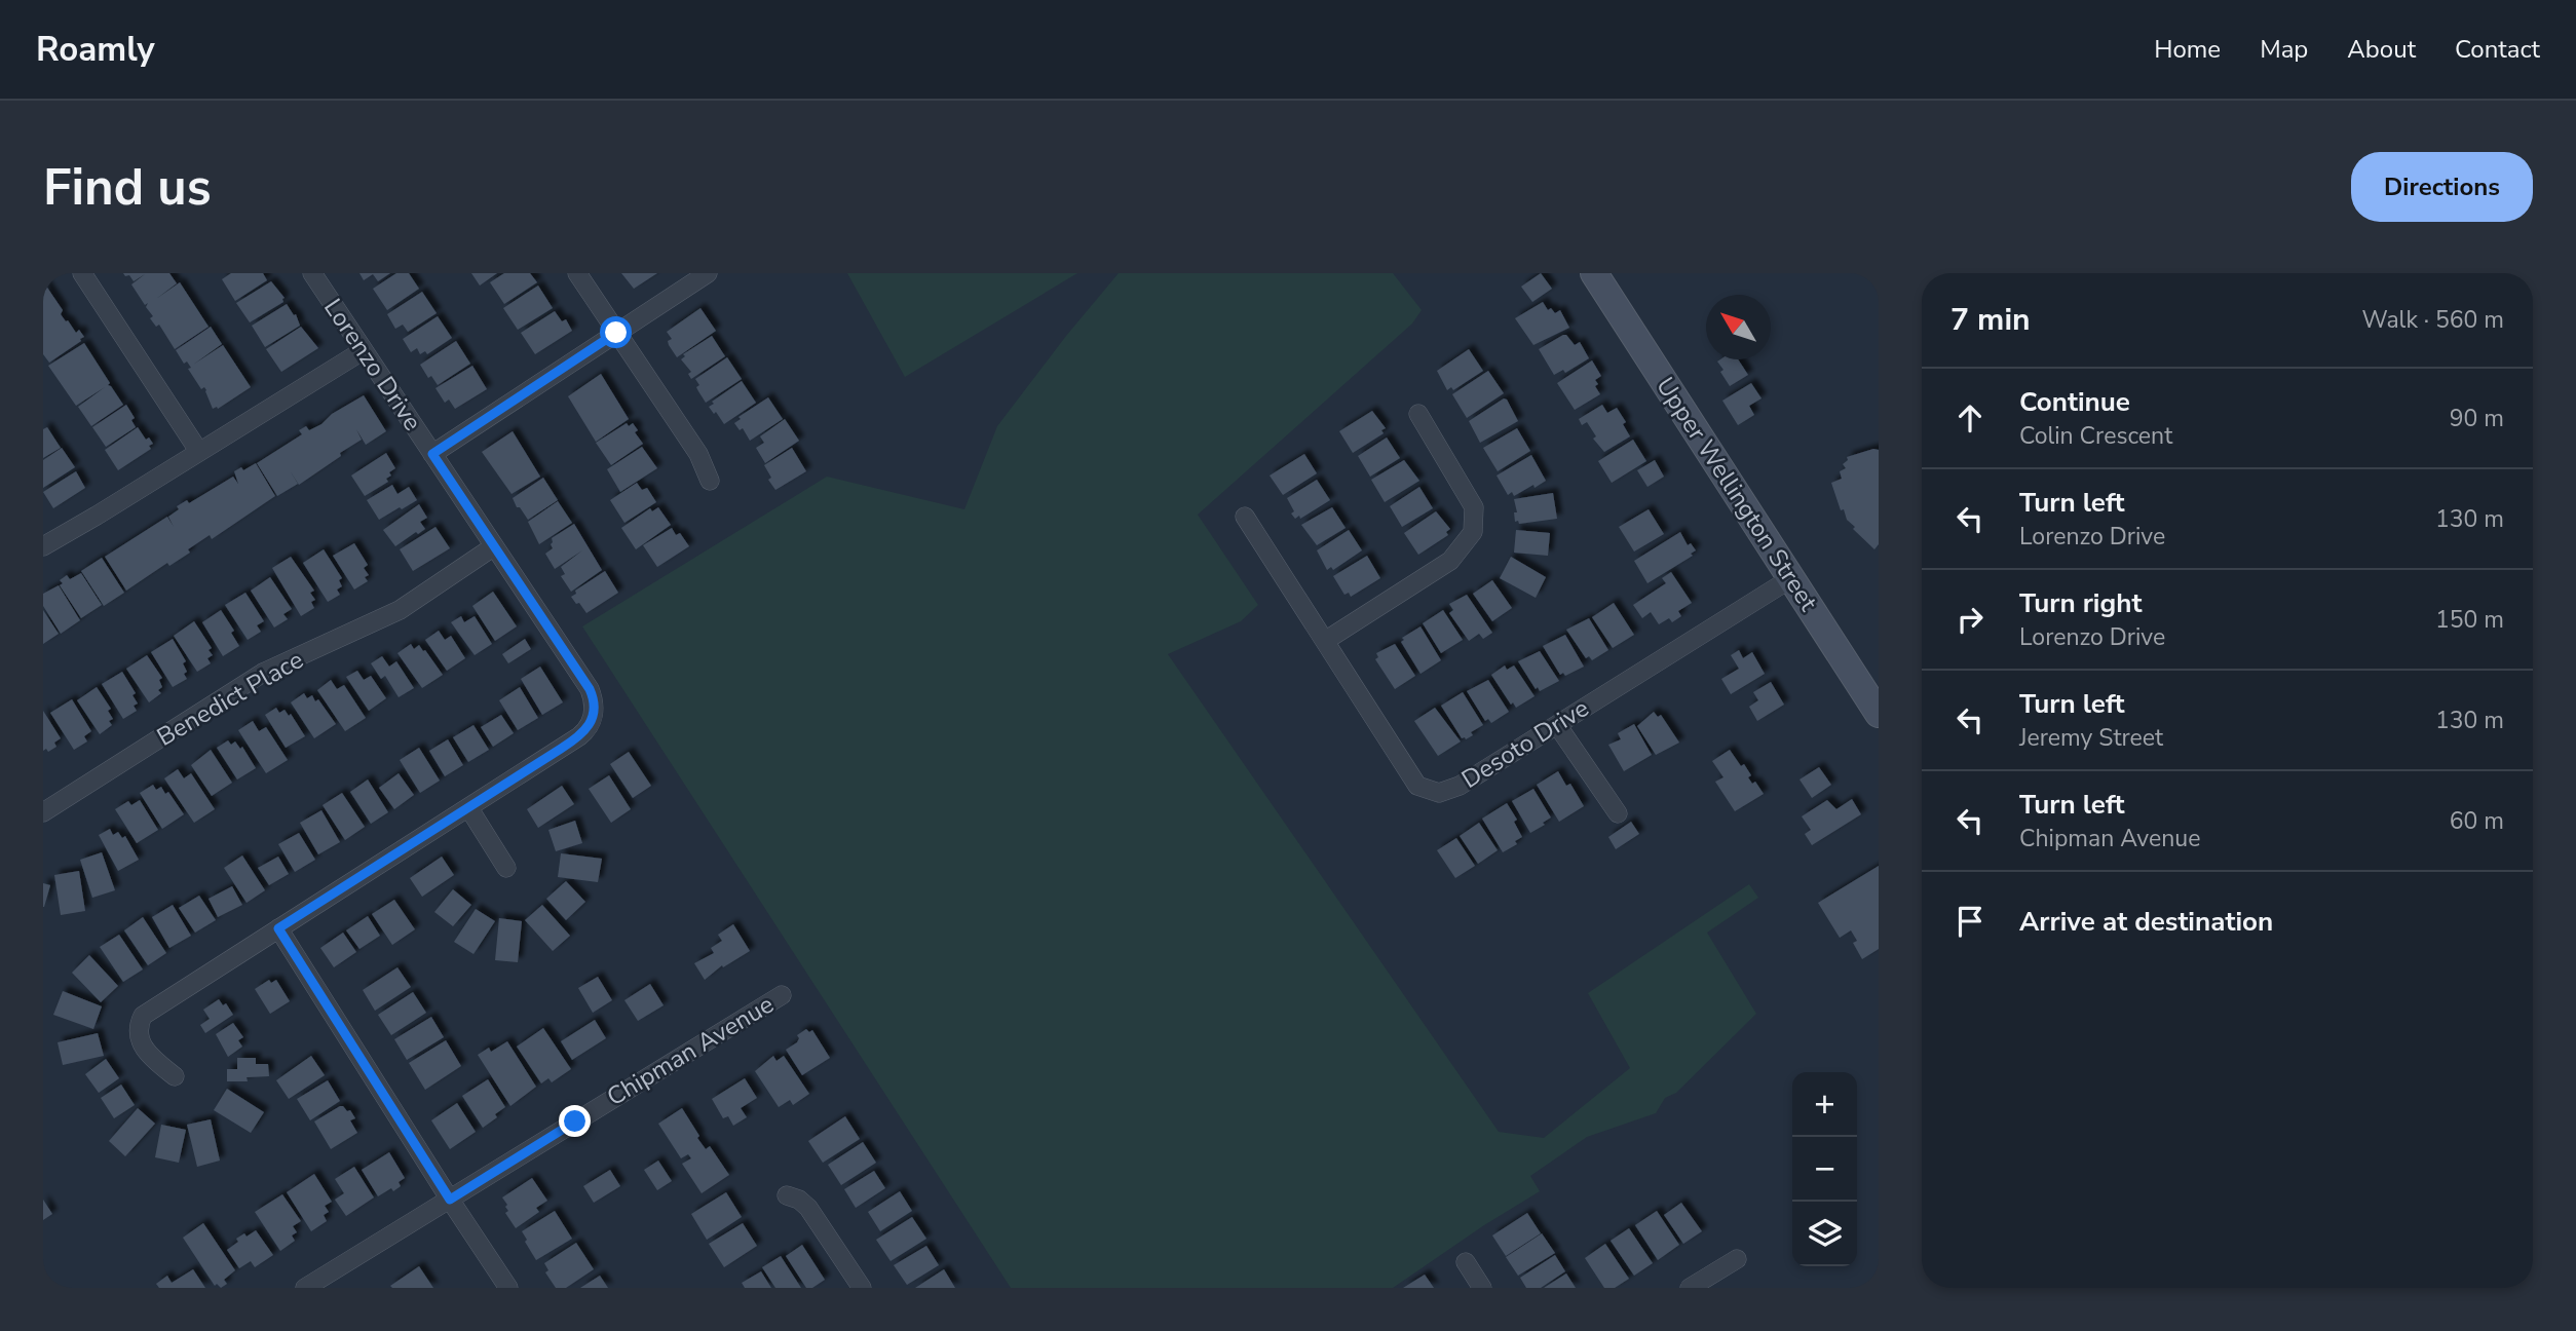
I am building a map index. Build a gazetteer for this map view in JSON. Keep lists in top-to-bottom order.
{
  "streets": {
    "main road": ["Upper Wellington Street"],
    "street": [
      "Lorenzo Drive",
      "Benedict Place",
      "Desoto Drive",
      "Chipman Avenue"
    ]
  },
  "crossings": [
    ["Lorenzo Drive", "Benedict Place"],
    ["Upper Wellington Street", "Desoto Drive"]
  ],
  "north": "top left",
  "page": {
    "header": "Roamly",
    "nav": [
      "Home",
      "Map",
      "About",
      "Contact"
    ],
    "buttons": "Directions",
    "title": "Find us",
    "heading": ["7 min", "Walk · 560 m"],
    "list": [
      ["Continue", "Colin Crescent", "90 m"],
      ["Turn left", "Lorenzo Drive", "130 m"],
      ["Turn right", "Lorenzo Drive", "150 m"],
      ["Turn left", "Jeremy Street", "130 m"],
      ["Turn left", "Chipman Avenue", "60 m"],
      "Arrive at destination"
    ],
    "map_buttons": ["+", "−"]
  }
}
